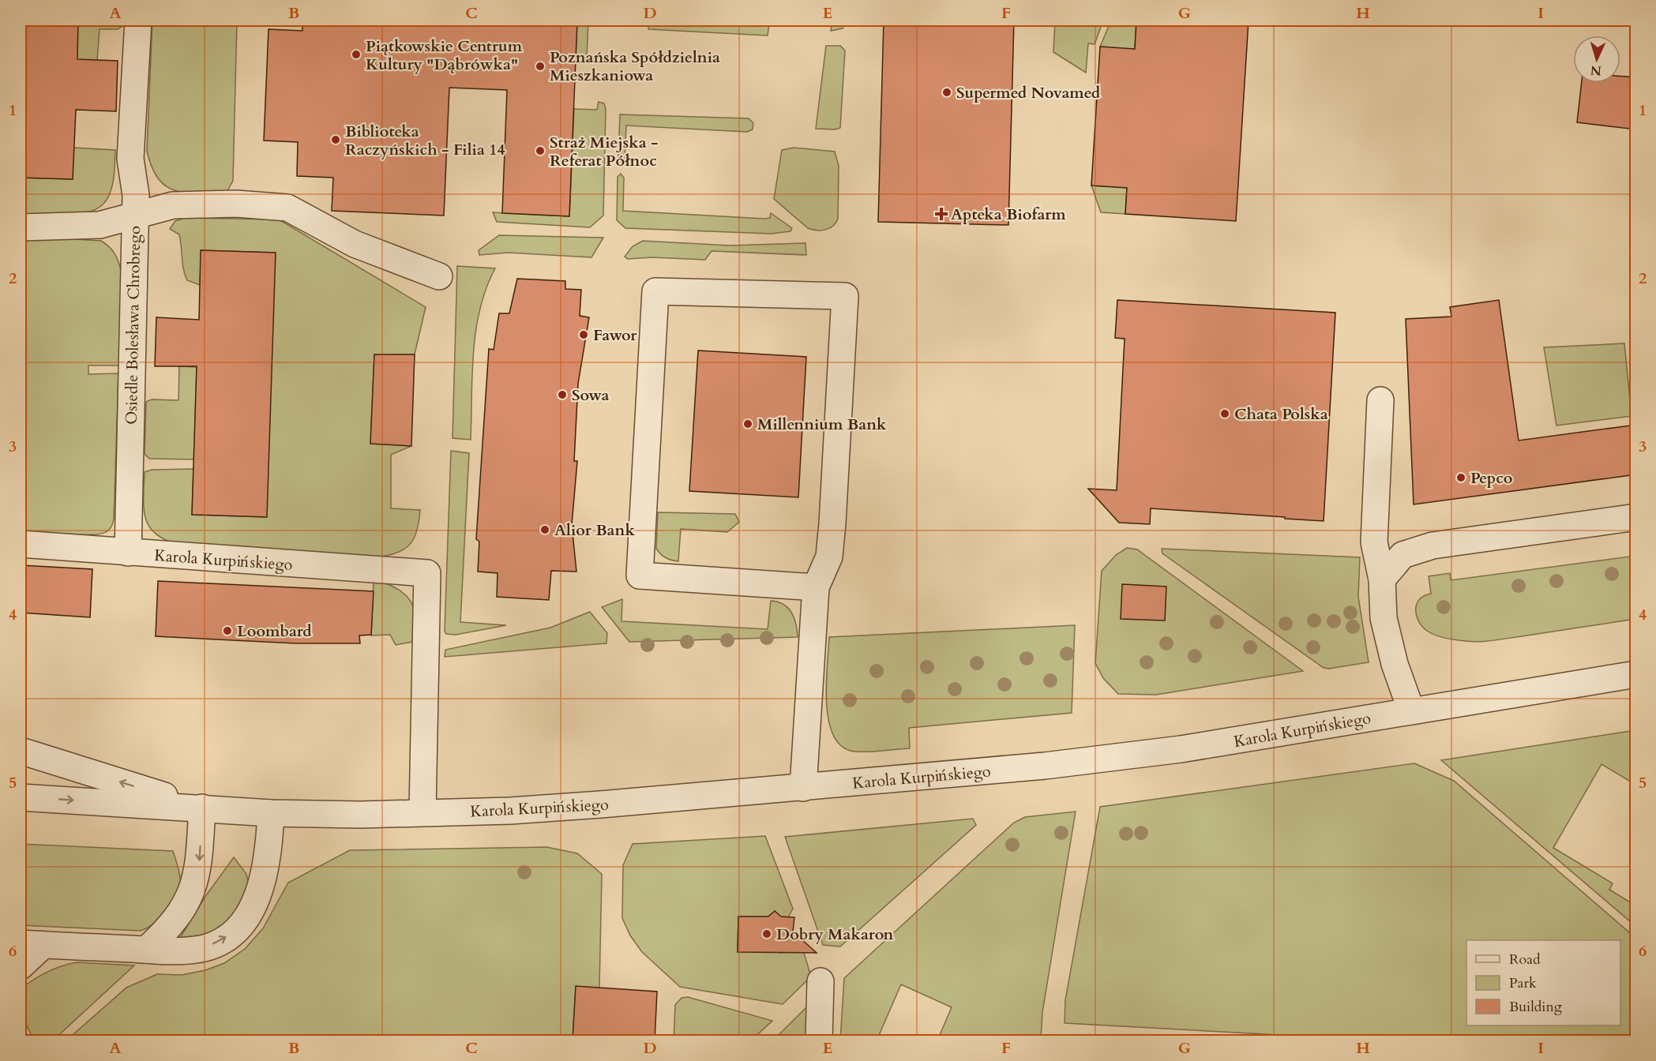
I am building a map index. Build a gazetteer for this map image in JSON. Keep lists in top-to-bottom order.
{
  "streets": {
    "street": ["Osiedle Bolesława Chrobrego", "Karola Kurpińskiego"]
  },
  "crossings": [
    ["Osiedle Bolesława Chrobrego", "Karola Kurpińskiego"]
  ],
  "places": {
    "other": [
      "Piątkowskie Centrum Kultury \"Dąbrówka\"",
      "Poznańska Spółdzielnia Mieszkaniowa",
      "Supermed Novamed",
      "Biblioteka Raczyńskich - Filia 14",
      "Straż Miejska - Referat Północ",
      "Fawor",
      "Sowa",
      "Chata Polska",
      "Millennium Bank",
      "Pepco",
      "Alior Bank",
      "Loombard",
      "Dobry Makaron"
    ],
    "health": ["Apteka Biofarm"]
  },
  "legend": ["Road", "Park", "Building"],
  "north": "bottom",
  "grid": {
    "columns": [
      "A",
      "B",
      "C",
      "D",
      "E",
      "F",
      "G",
      "H",
      "I"
    ],
    "rows": [
      "1",
      "2",
      "3",
      "4",
      "5",
      "6"
    ]
  }
}
